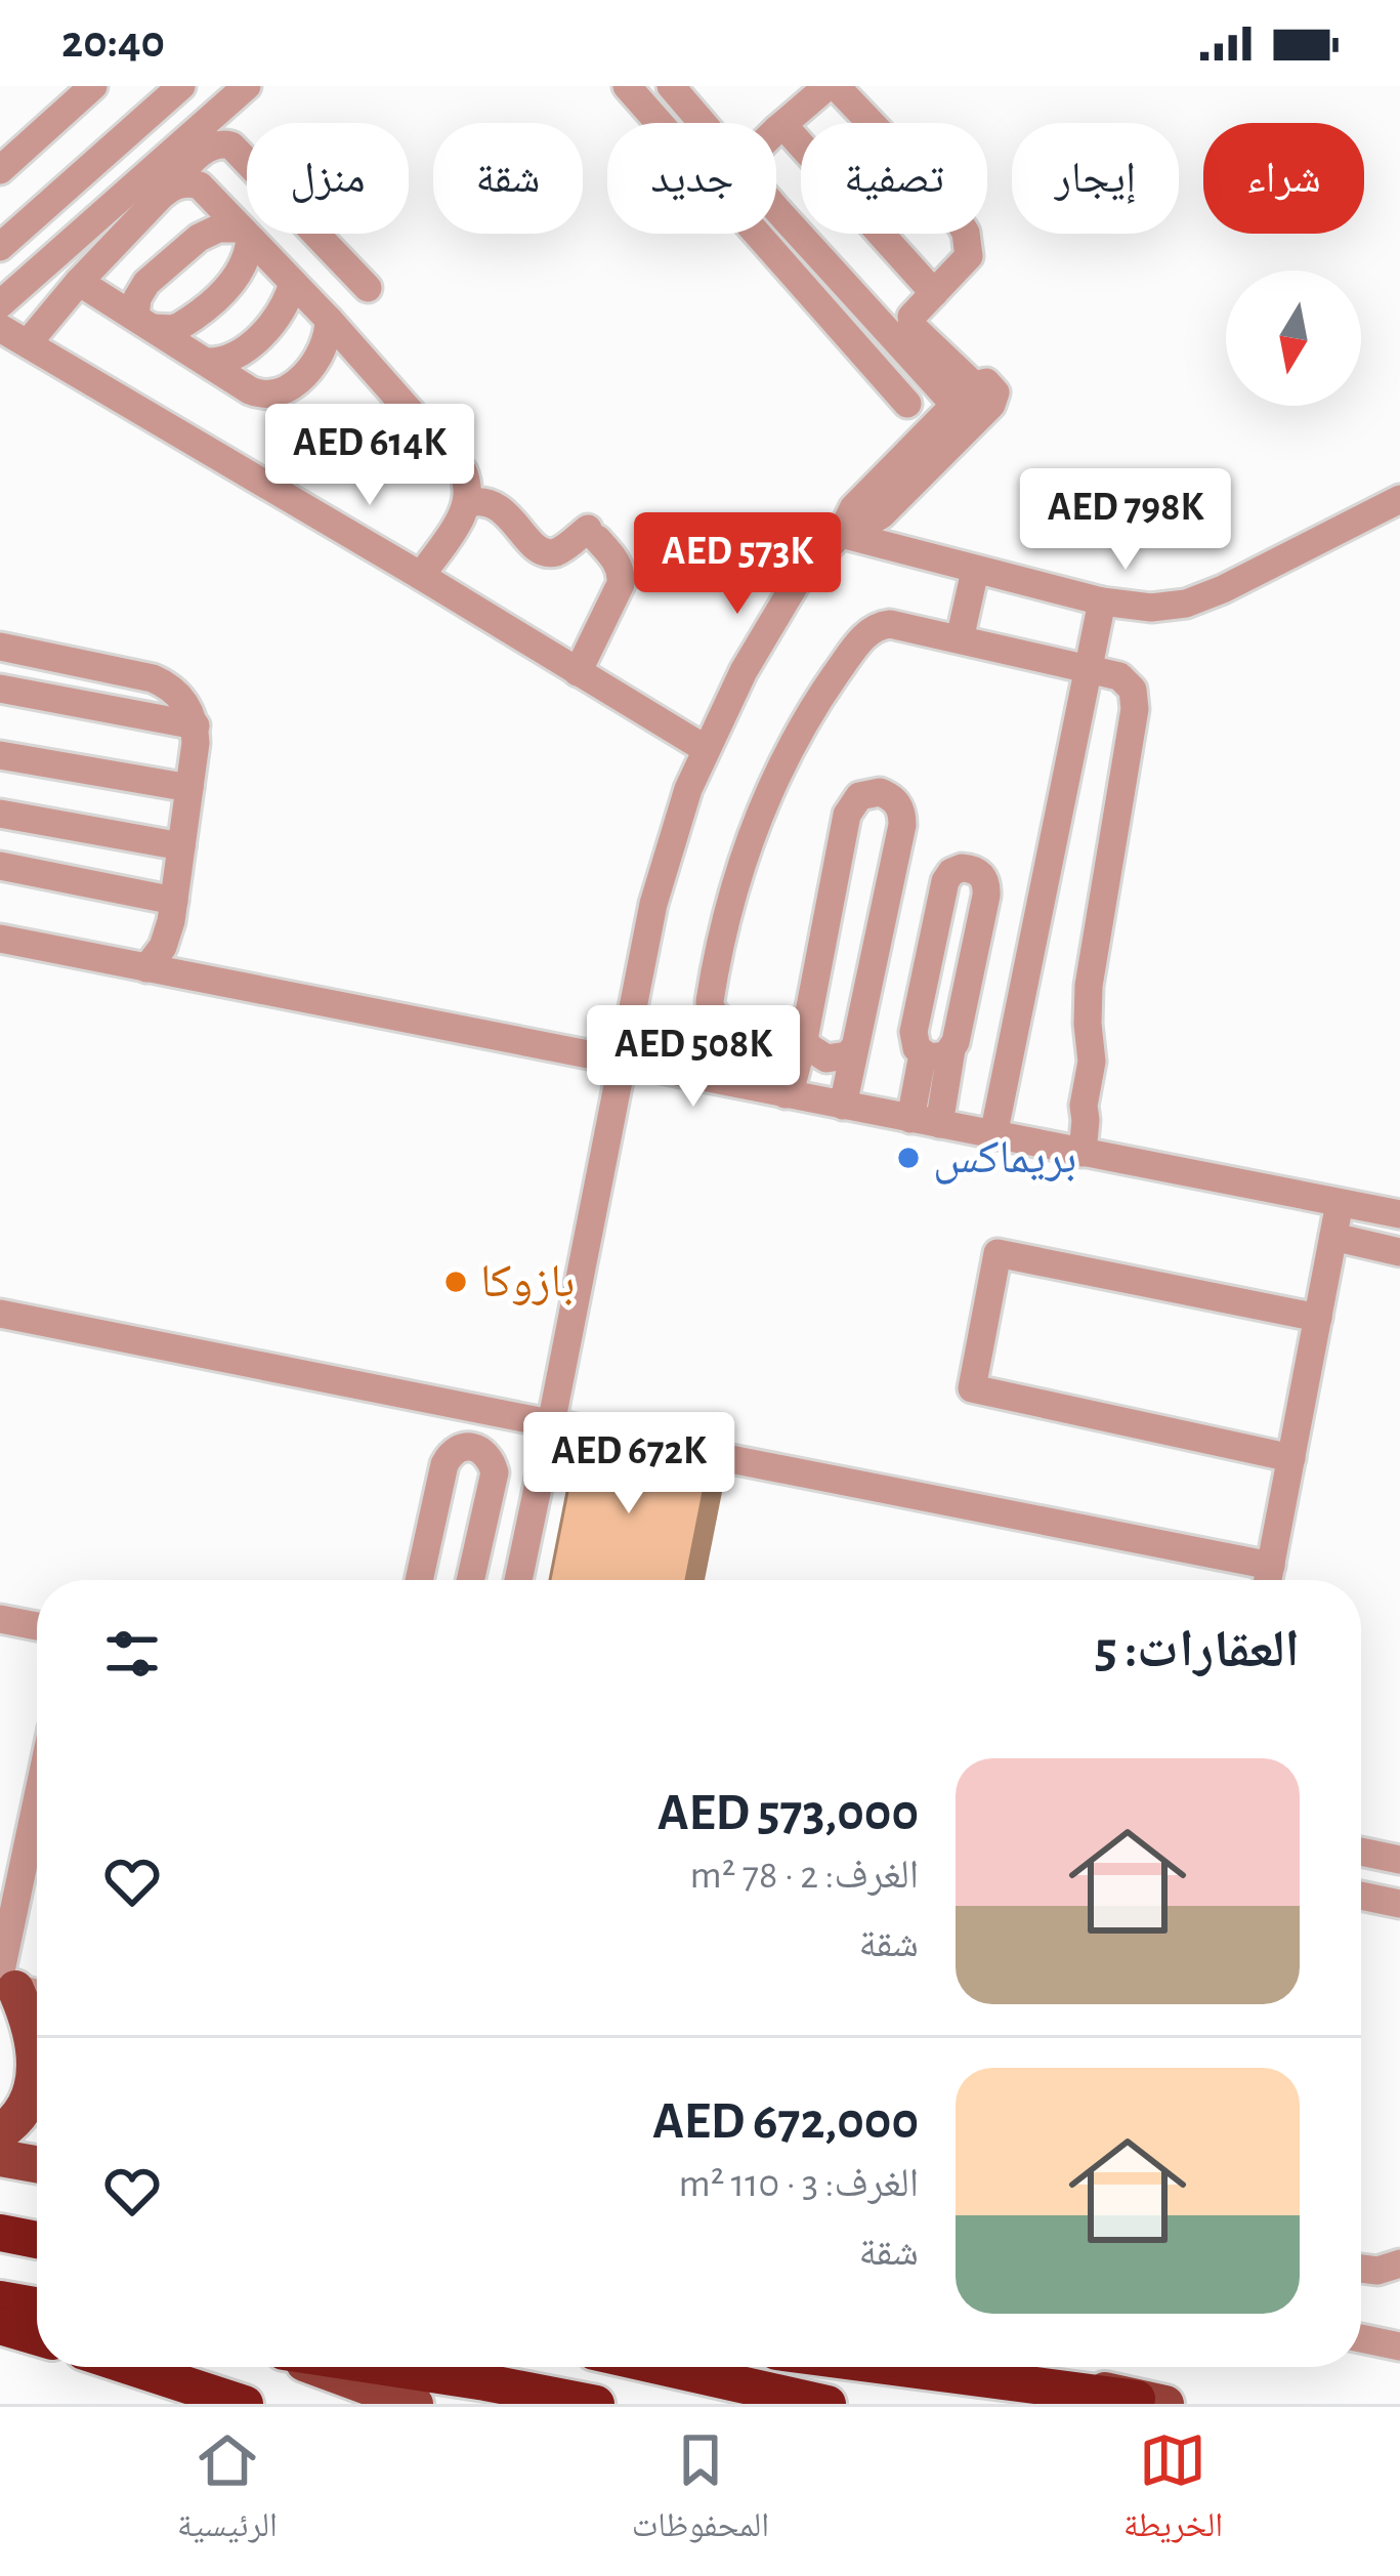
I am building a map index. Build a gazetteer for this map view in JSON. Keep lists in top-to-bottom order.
{
  "places": ["بريماكس", "بازوكا"],
  "north": "bottom",
  "page": {
    "status": "20:40",
    "chip": [
      "شراء",
      "إيجار",
      "تصفية",
      "جديد",
      "شقة",
      "منزل"
    ],
    "price": [
      "AED 614K",
      "AED 798K",
      "AED 573K",
      "AED 508K",
      "AED 672K"
    ],
    "heading": "العقارات: 5",
    "list": [
      {
        "name": "AED 573,000",
        "note": "الغرف: 2 · 78 m² · شقة"
      },
      {
        "name": "AED 672,000",
        "note": "الغرف: 3 · 110 m² · شقة"
      }
    ],
    "tabs": ["الخريطة", "المحفوظات", "الرئيسية"]
  }
}
